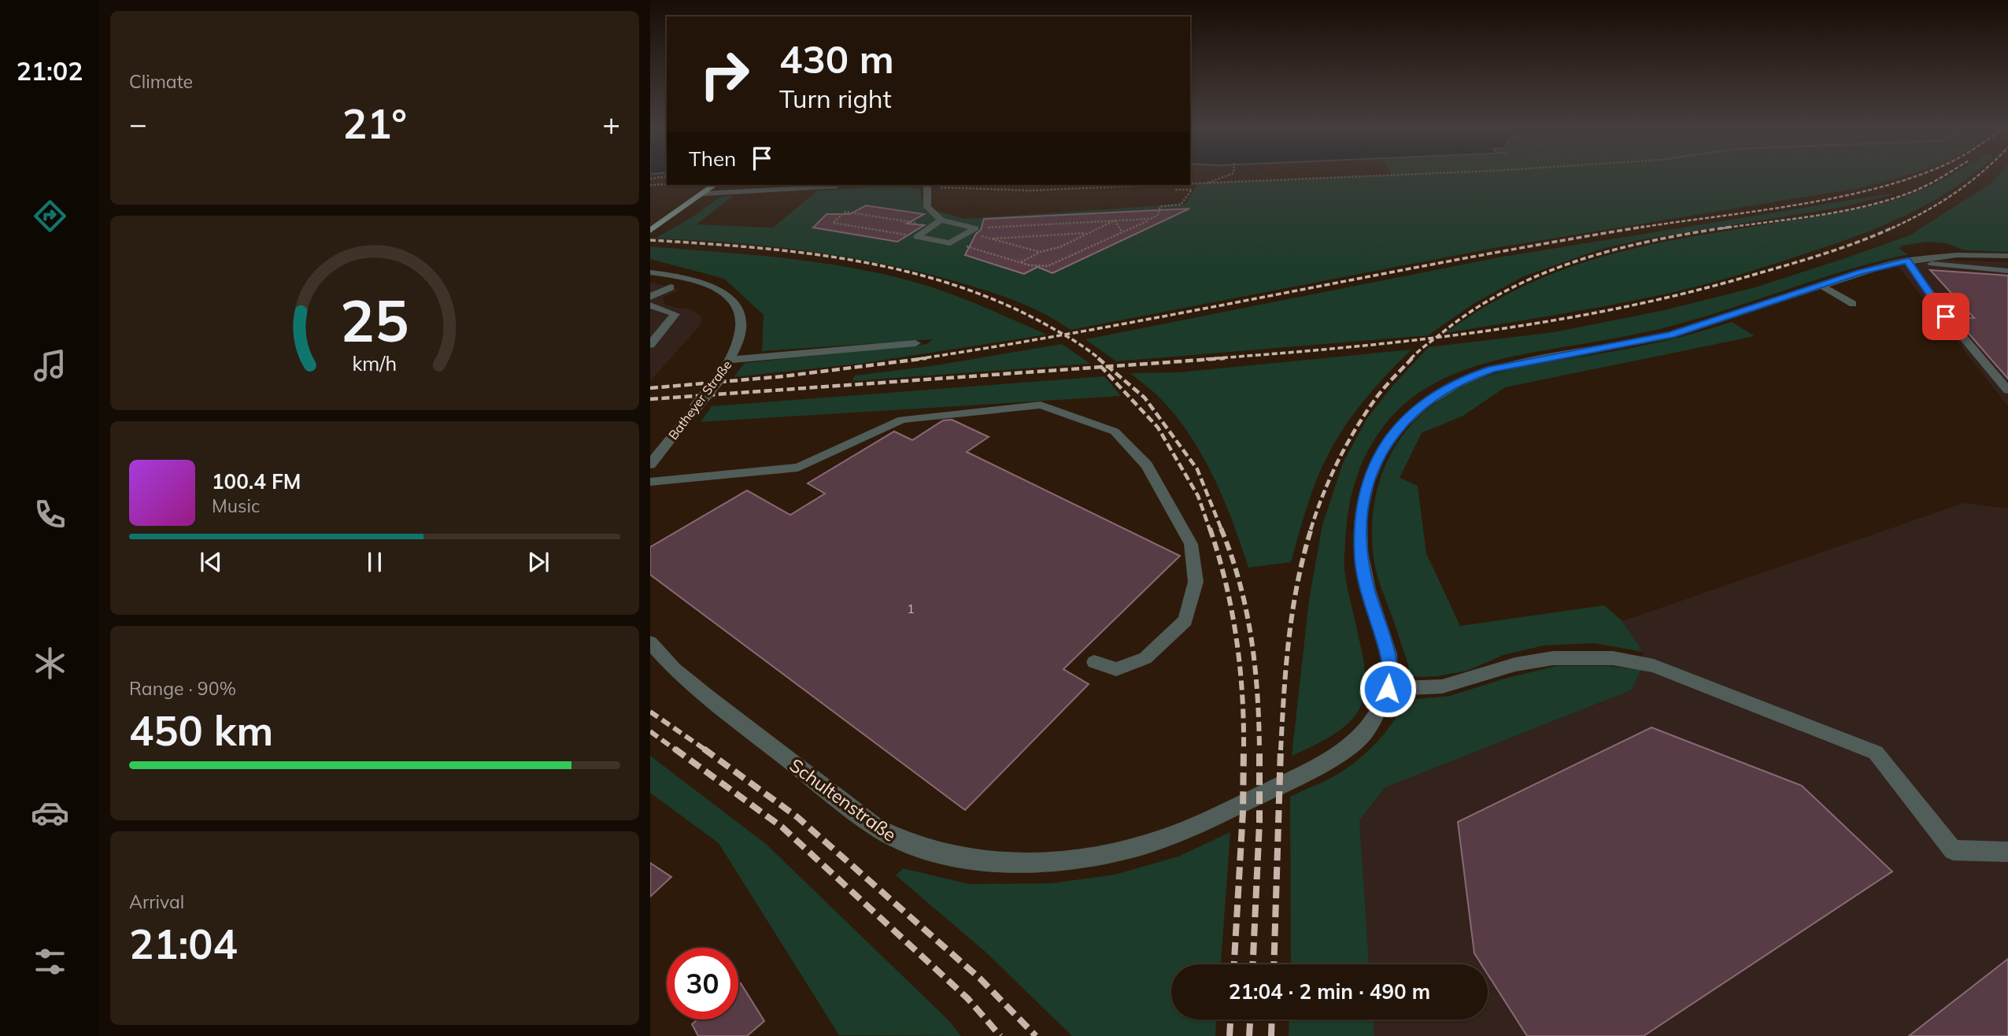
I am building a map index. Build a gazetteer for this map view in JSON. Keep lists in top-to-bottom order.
{
  "streets": {
    "street": ["Batheyer Straße", "Schultenstraße"]
  },
  "house_numbers": ["1"],
  "page": {
    "tabs": "21:02",
    "tile": [
      "Climate",
      ["Range · 90%", "450 km"],
      ["Arrival", "21:04"]
    ],
    "turn": ["430 m", "Turn right"],
    "heat": ["−", "21°", "+"],
    "then": "Then",
    "song": ["100.4 FM", "Music"],
    "limit": "30",
    "trip": "21:04 · 2 min · 490 m",
    "gauge": ["25", "km/h"]
  }
}
